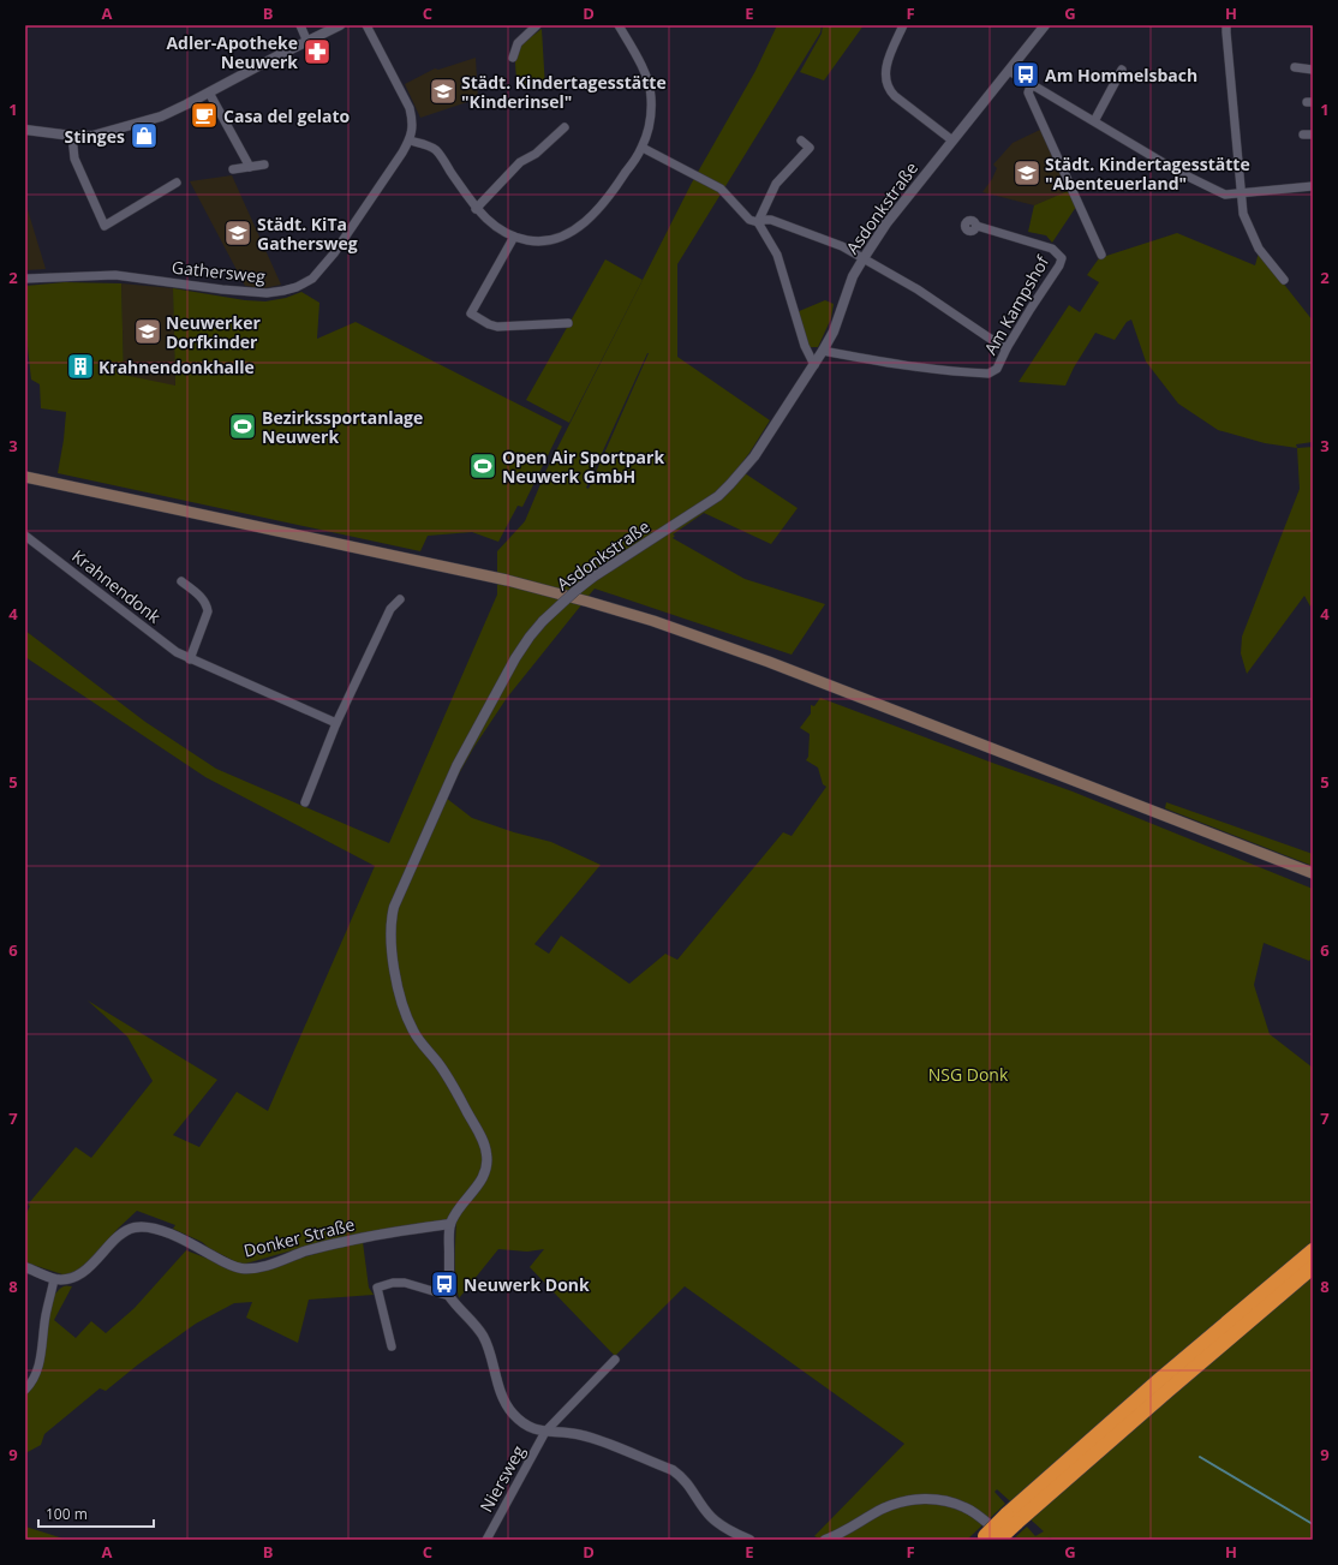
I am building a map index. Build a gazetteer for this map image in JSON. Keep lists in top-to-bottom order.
{
  "streets": {
    "street": [
      "Asdonkstraße",
      "Gathersweg",
      "Am Kampshof",
      "Krahnendonk",
      "Donker Straße",
      "Niersweg"
    ]
  },
  "crossings": [
    ["Asdonkstraße", "Am Kampshof"],
    ["Asdonkstraße", "Donker Straße"]
  ],
  "parks": ["NSG Donk"],
  "places": {
    "pharmacy": ["Adler-Apotheke Neuwerk"],
    "bus stop": ["Am Hommelsbach", "Neuwerk Donk"],
    "school or university": [
      "Städt. Kindertagesstätte \"Kinderinsel\"",
      "Städt. Kindertagesstätte \"Abenteuerland\"",
      "Städt. KiTa Gathersweg",
      "Neuwerker Dorfkinder"
    ],
    "cafe": ["Casa del gelato"],
    "shop": ["Stinges"],
    "building": ["Krahnendonkhalle"],
    "sports": ["Bezirkssportanlage Neuwerk", "Open Air Sportpark Neuwerk GmbH"]
  },
  "scale_bar": "100 m",
  "grid": {
    "columns": [
      "A",
      "B",
      "C",
      "D",
      "E",
      "F",
      "G",
      "H"
    ],
    "rows": [
      "1",
      "2",
      "3",
      "4",
      "5",
      "6",
      "7",
      "8",
      "9"
    ]
  }
}
